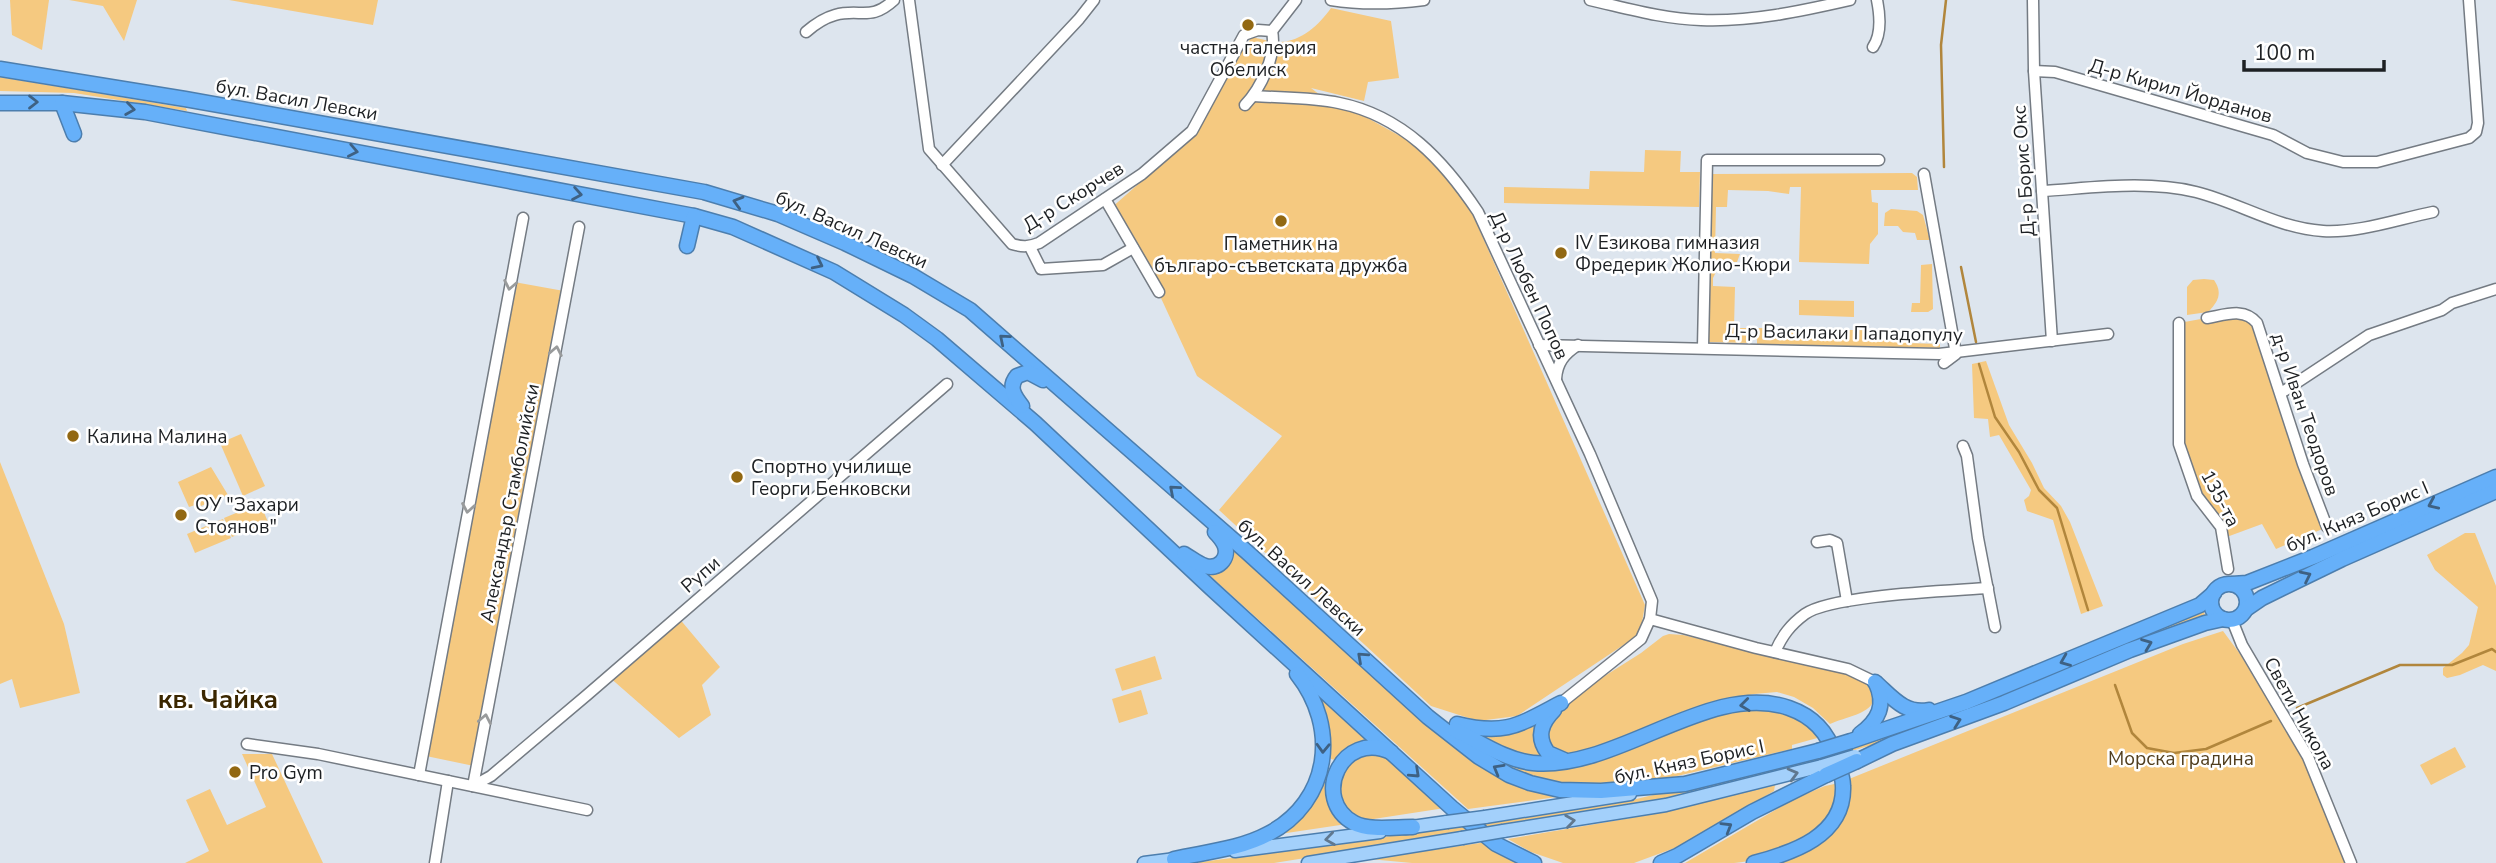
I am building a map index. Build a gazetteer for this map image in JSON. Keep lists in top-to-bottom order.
{
  "streets": {
    "highway": ["бул. Васил Левски", "бул. Княз Борис I"],
    "street": [
      "Д-р Кирил Йорданов",
      "Д-р Борис Окс",
      "Д-р Скорчев",
      "Д-р Любен Попов",
      "Д-р Василаки Пападопулу",
      "д-р Иван Теодоров",
      "135-та",
      "Александър Стамболийски",
      "Рупи",
      "Свети Никола"
    ]
  },
  "crossings": [
    ["Д-р Кирил Йорданов", "Д-р Борис Окс"],
    ["бул. Васил Левски", "бул. Княз Борис I"],
    ["Д-р Борис Окс", "Д-р Василаки Пападопулу"],
    ["Д-р Любен Попов", "Д-р Василаки Пападопулу"],
    ["Александър Стамболийски", "Рупи"],
    ["бул. Княз Борис I", "Свети Никола"]
  ],
  "districts": ["кв. Чайка"],
  "parks": ["Морска градина"],
  "places": [
    "частна галерия Обелиск",
    "Паметник на българо-съветската дружба",
    "IV Езикова гимназия Фредерик Жолио-Кюри",
    "Калина Малина",
    "Спортно училище Георги Бенковски",
    "ОУ \"Захари Стоянов\"",
    "Pro Gym"
  ],
  "scale_bar": "100 m"
}
